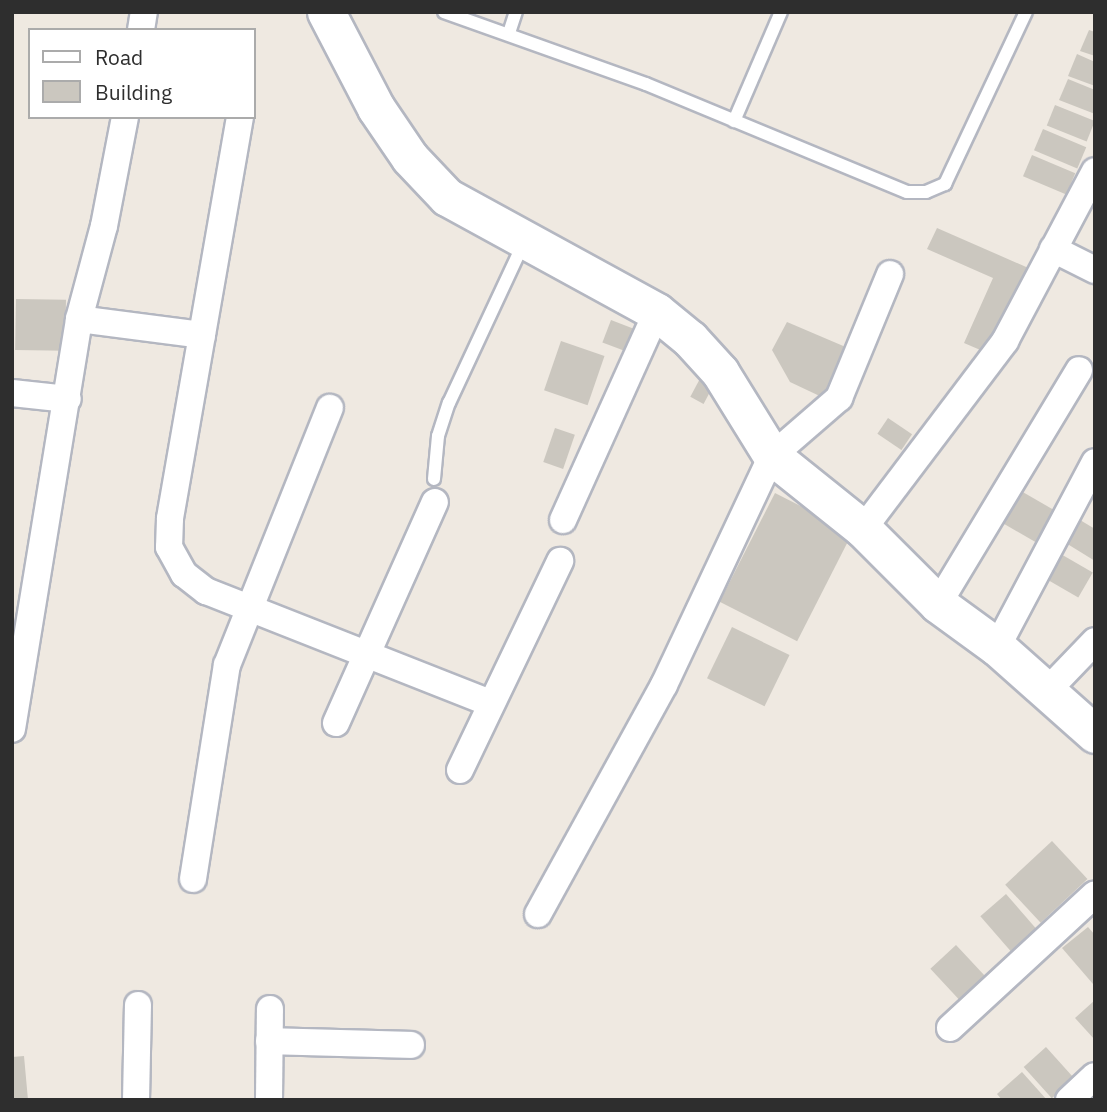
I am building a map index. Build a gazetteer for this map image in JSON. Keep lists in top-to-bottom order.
{
  "legend": ["Road", "Building"]
}
